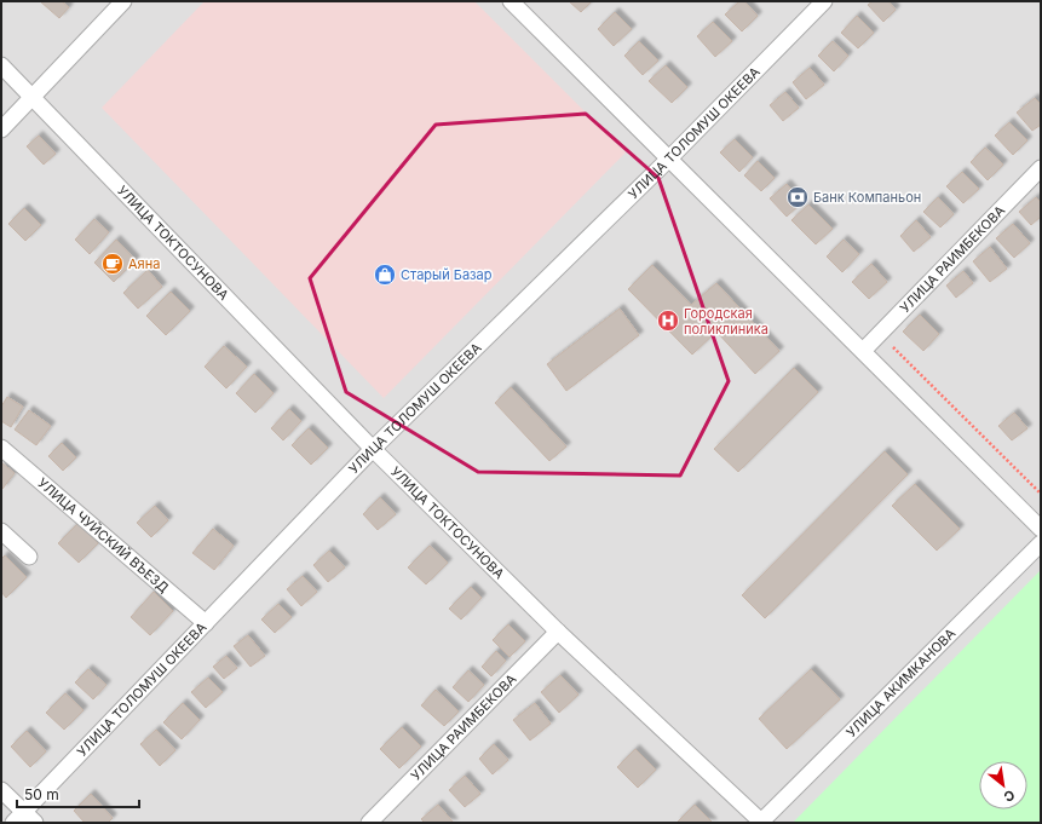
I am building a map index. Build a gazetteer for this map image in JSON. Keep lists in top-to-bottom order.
{
  "streets": {
    "street": [
      "УЛИЦА ТОЛОМУШ ОКЕЕВА",
      "УЛИЦА ТОКТОСУНОВА",
      "УЛИЦА РАИМБЕКОВА",
      "УЛИЦА ЧУЙСКИЙ ВЪЕЗД",
      "УЛИЦА АКИМКАНОВА"
    ]
  },
  "crossings": [
    ["УЛИЦА ТОЛОМУШ ОКЕЕВА", "УЛИЦА ТОКТОСУНОВА"],
    ["УЛИЦА ТОЛОМУШ ОКЕЕВА", "УЛИЦА ЧУЙСКИЙ ВЪЕЗД"],
    ["УЛИЦА ТОКТОСУНОВА", "УЛИЦА РАИМБЕКОВА"],
    ["УЛИЦА ТОКТОСУНОВА", "УЛИЦА АКИМКАНОВА"]
  ],
  "places": {
    "bank": ["Банк Компаньон"],
    "cafe": ["Аяна"],
    "shop": ["Старый Базар"],
    "hospital": ["Городская поликлиника"]
  },
  "scale_bar": "50 m",
  "north": "bottom right"
}
